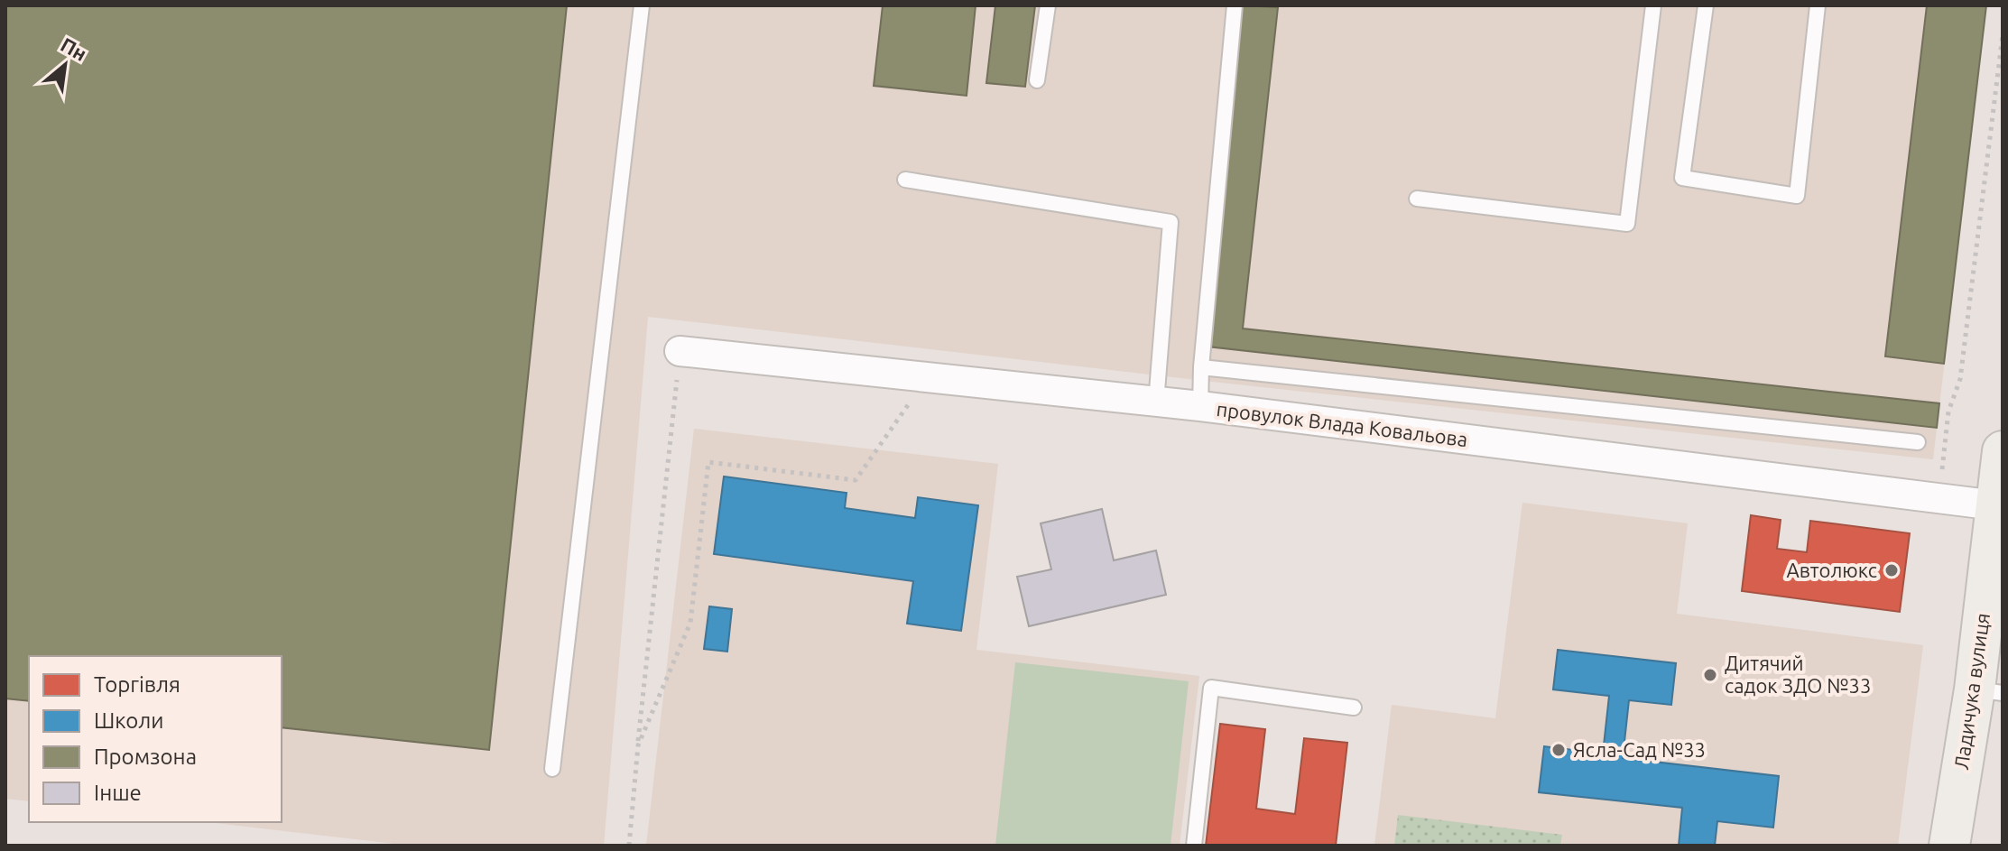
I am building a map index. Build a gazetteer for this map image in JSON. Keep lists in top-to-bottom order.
{
  "streets": {
    "street": ["провулок Влада Ковальова", "Ладичука вулиця"]
  },
  "crossings": [
    ["провулок Влада Ковальова", "Ладичука вулиця"]
  ],
  "places": ["Автолюкс", "Дитячий садок ЗДО №33", "Ясла-Сад №33"],
  "legend": [
    "Торгівля",
    "Школи",
    "Промзона",
    "Інше"
  ],
  "north": "top right"
}
